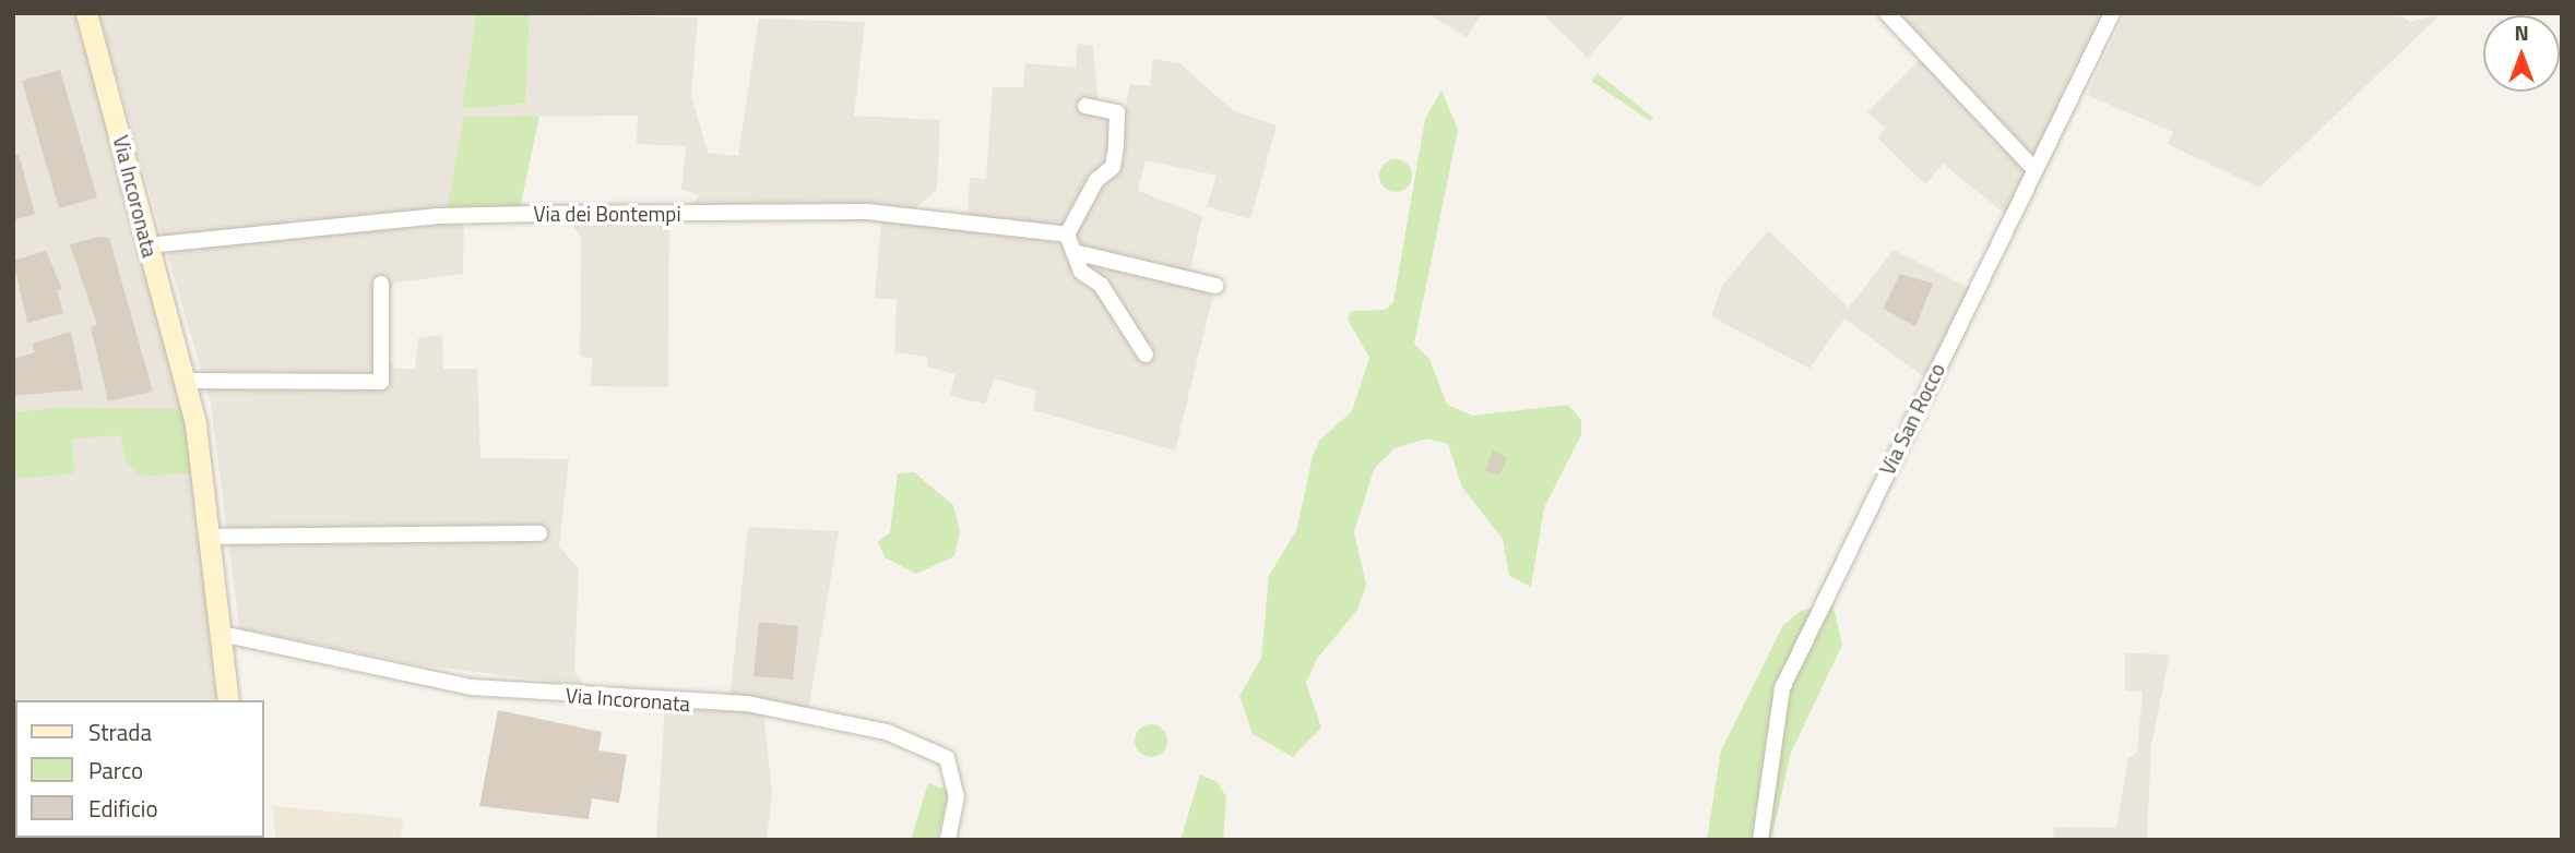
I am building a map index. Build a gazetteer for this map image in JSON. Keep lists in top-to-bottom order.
{
  "streets": {
    "main road": ["Via Incoronata"],
    "street": ["Via dei Bontempi", "Via San Rocco"]
  },
  "crossings": [
    ["Via Incoronata", "Via dei Bontempi"]
  ],
  "legend": ["Strada", "Parco", "Edificio"],
  "north": "top"
}
